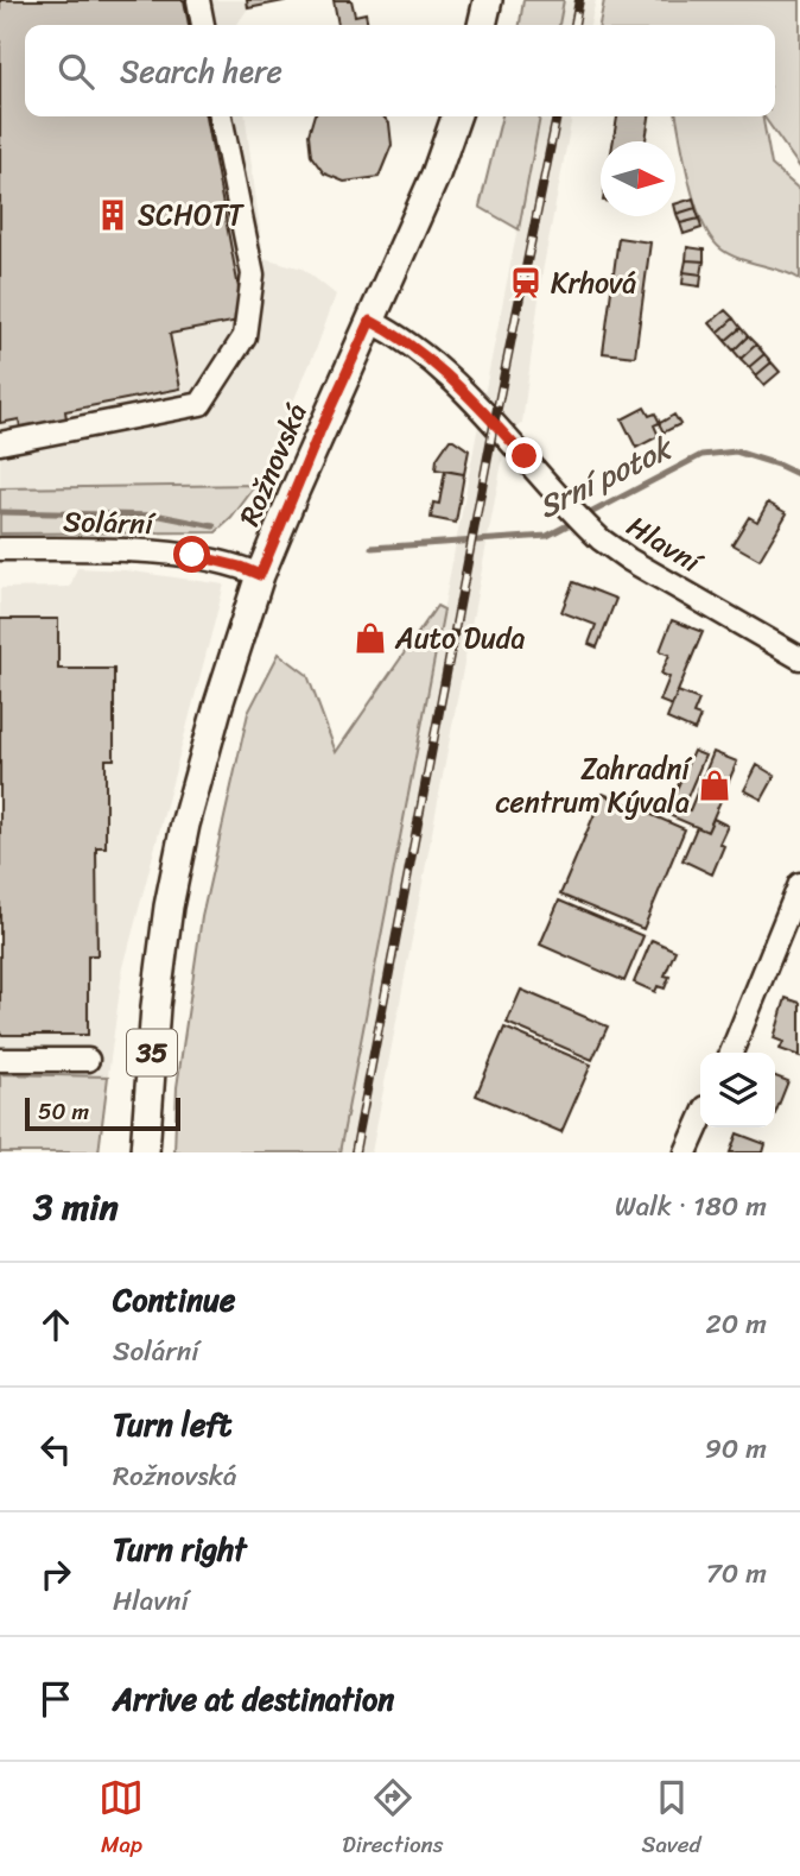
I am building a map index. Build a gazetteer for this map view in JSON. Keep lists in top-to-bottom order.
{
  "streets": {
    "main road": ["Rožnovská", "35"],
    "street": ["Solární", "Hlavní"]
  },
  "crossings": [
    ["Rožnovská", "Solární"],
    ["Rožnovská", "Hlavní"]
  ],
  "water": ["Srní potok"],
  "places": {
    "building": ["SCHOTT"],
    "station": ["Krhová"],
    "shop": ["Auto Duda", "Zahradní centrum Kývala"]
  },
  "scale_bar": "50 m",
  "north": "right",
  "page": {
    "search": "Search here",
    "scale": "50 m",
    "heading": ["3 min", "Walk · 180 m"],
    "list": [
      ["Continue", "Solární", "20 m"],
      ["Turn left", "Rožnovská", "90 m"],
      ["Turn right", "Hlavní", "70 m"],
      "Arrive at destination"
    ],
    "nav": ["Map", "Directions", "Saved"]
  }
}
